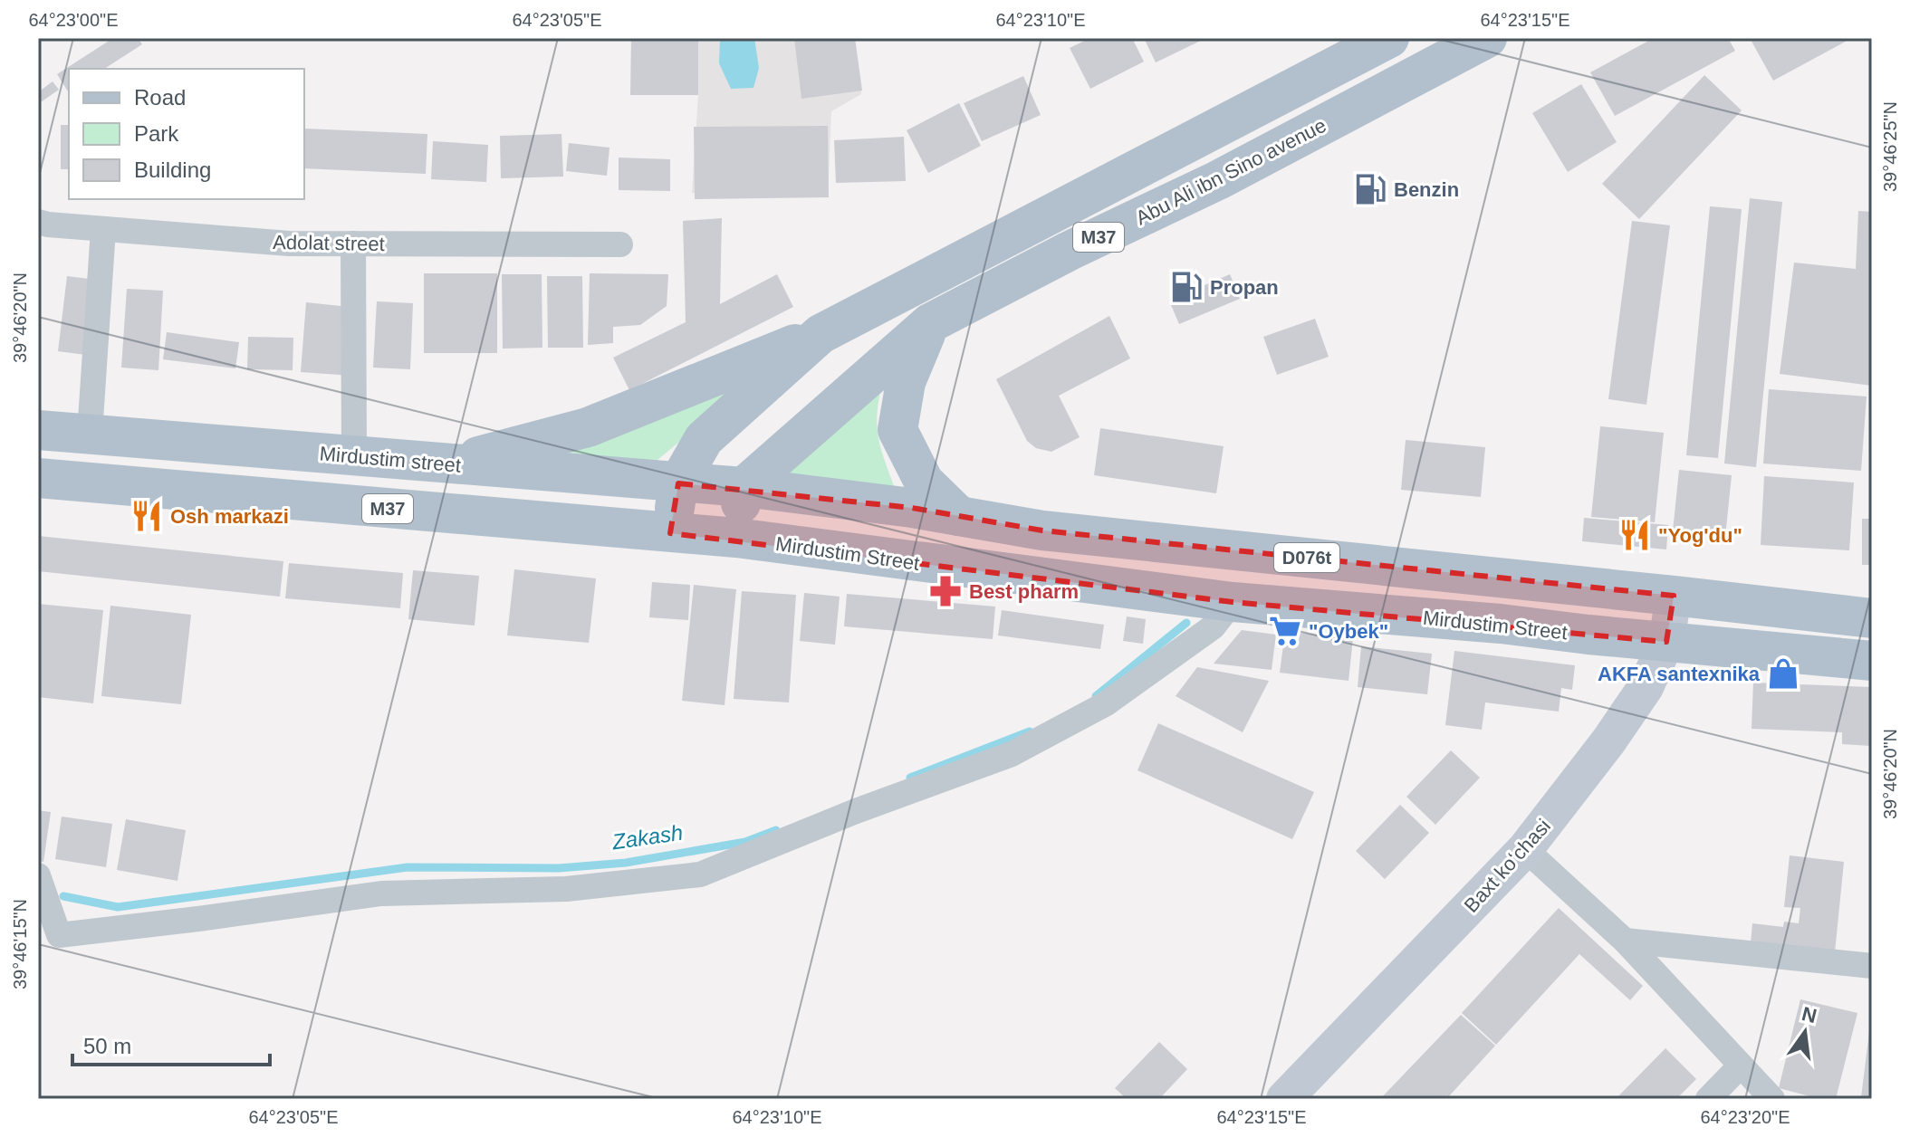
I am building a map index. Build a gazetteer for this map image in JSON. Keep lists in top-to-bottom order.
{
  "streets": {
    "main road": [
      "Abu Ali ibn Sino avenue",
      "M37",
      "Mirdustim street",
      "Mirdustim Street",
      "D076t",
      "Baxt koʻchasi"
    ],
    "street": ["Adolat street"]
  },
  "crossings": [
    ["Abu Ali ibn Sino avenue", "Mirdustim street"],
    ["Abu Ali ibn Sino avenue", "D076t"],
    ["M37", "Mirdustim street"],
    ["M37", "Mirdustim Street"],
    ["Mirdustim street", "D076t"],
    ["Mirdustim Street", "Baxt koʻchasi"],
    ["D076t", "Baxt koʻchasi"]
  ],
  "water": ["Zakash"],
  "places": {
    "fuel station": ["Benzin", "Propan"],
    "restaurant": ["Osh markazi", "\"Yog'du\""],
    "pharmacy": ["Best pharm"],
    "supermarket": ["\"Oybek\""],
    "shop": ["AKFA santexnika"]
  },
  "legend": ["Road", "Park", "Building"],
  "scale_bar": "50 m",
  "north": "top",
  "coordinates": [
    "64°23'00\"E",
    "64°23'05\"E",
    "64°23'10\"E",
    "64°23'15\"E",
    "39°46'25\"N",
    "39°46'20\"N",
    "39°46'15\"N",
    "64°23'20\"E"
  ]
}
